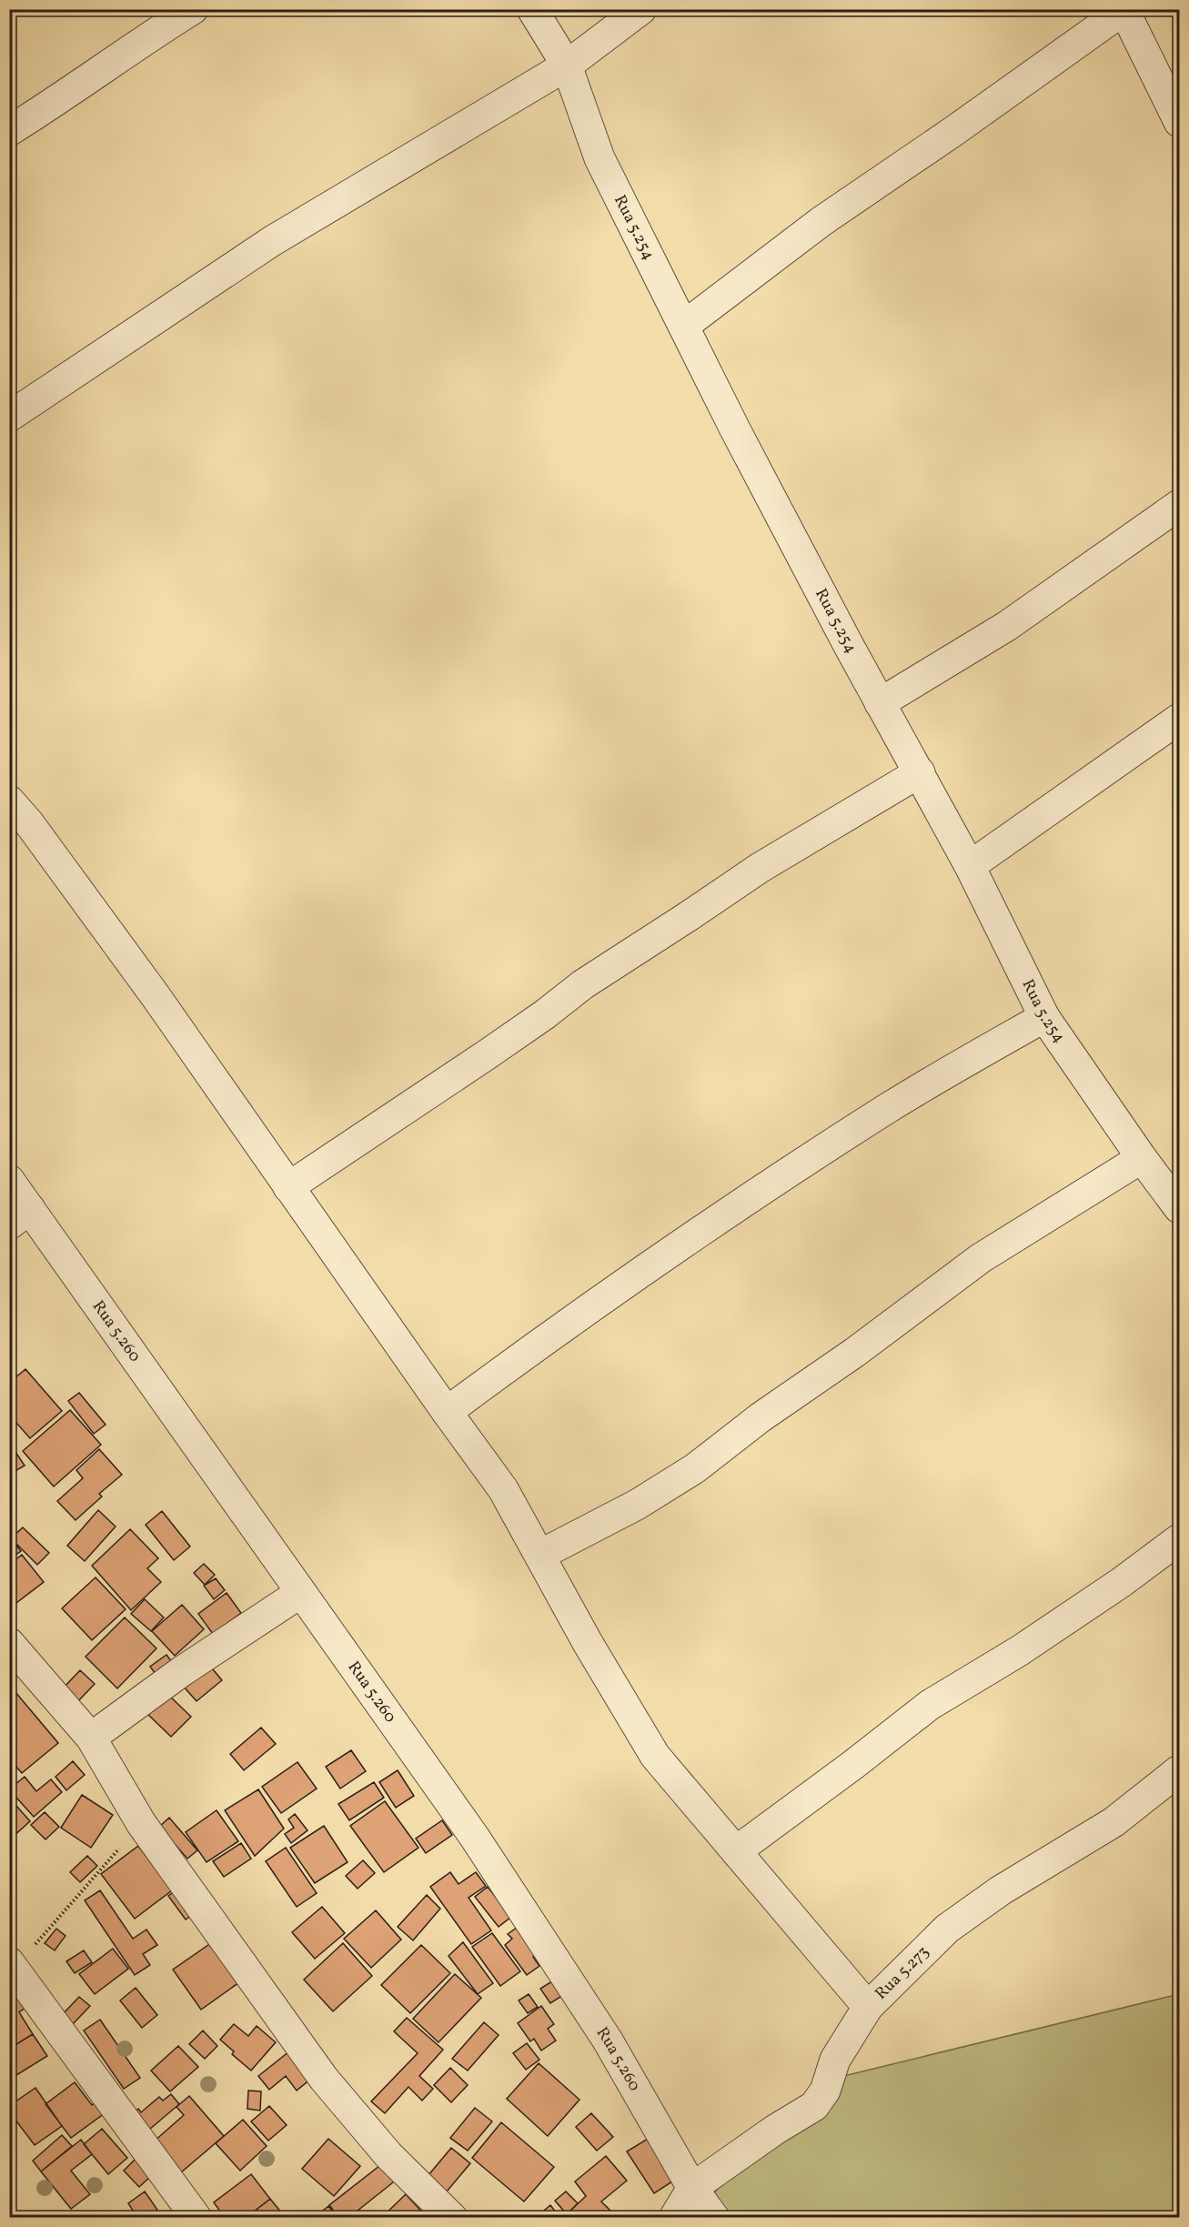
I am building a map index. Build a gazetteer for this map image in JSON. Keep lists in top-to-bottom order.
{
  "streets": {
    "street": ["Rua 5.254", "Rua 5.260", "Rua 5.273"]
  },
  "crossings": [
    ["Rua 5.260", "Rua 5.273"]
  ]
}
